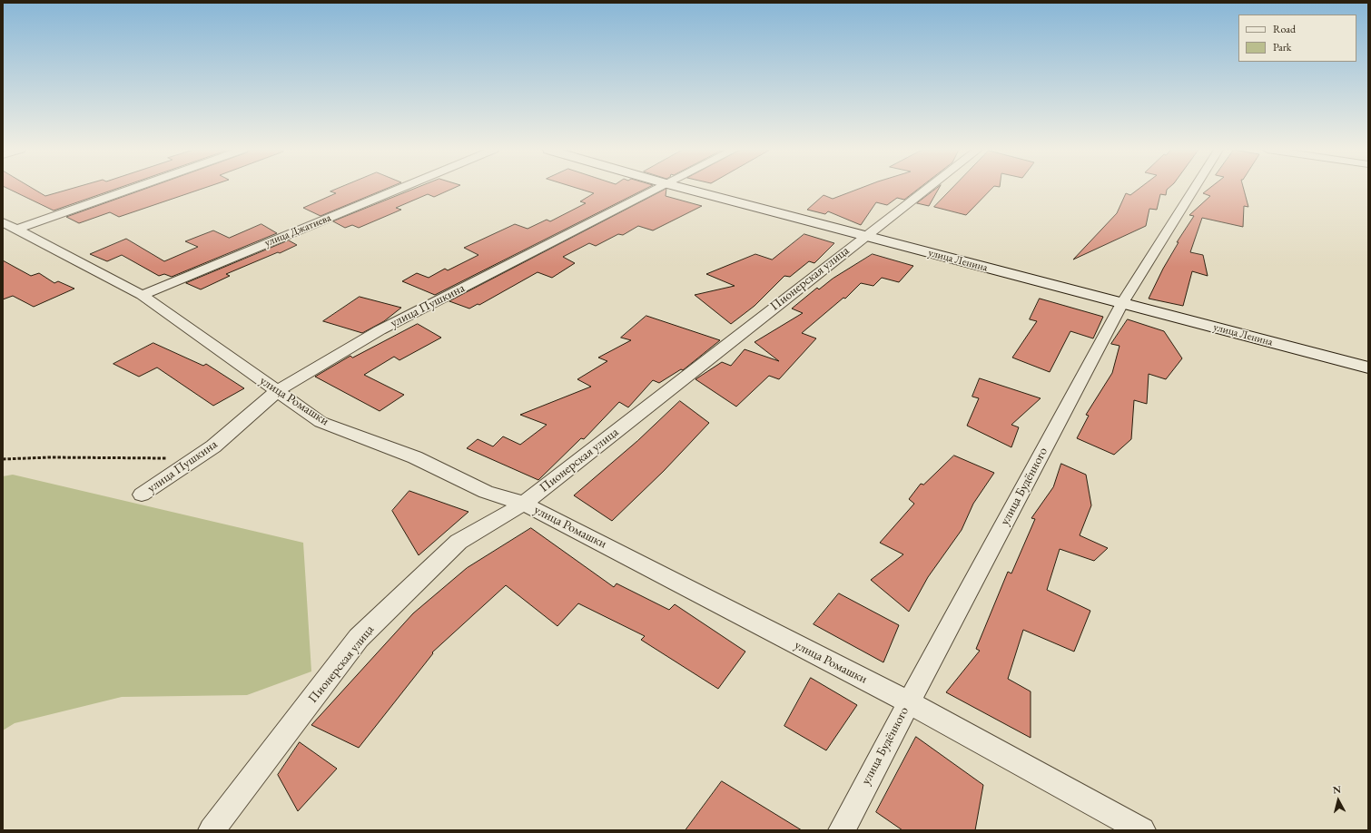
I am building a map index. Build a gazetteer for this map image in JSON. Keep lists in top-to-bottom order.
{
  "streets": {
    "street": [
      "улица Джатиева",
      "улица Ленина",
      "Пионерская улица",
      "улица Пушкина",
      "улица Ромашки",
      "улица Будённого"
    ]
  },
  "crossings": [
    ["улица Джатиева", "улица Ромашки"],
    ["улица Ленина", "Пионерская улица"],
    ["улица Ленина", "улица Будённого"],
    ["Пионерская улица", "улица Ромашки"],
    ["улица Пушкина", "улица Ромашки"],
    ["улица Ромашки", "улица Будённого"]
  ],
  "legend": ["Road", "Park"],
  "north": "top"
}
